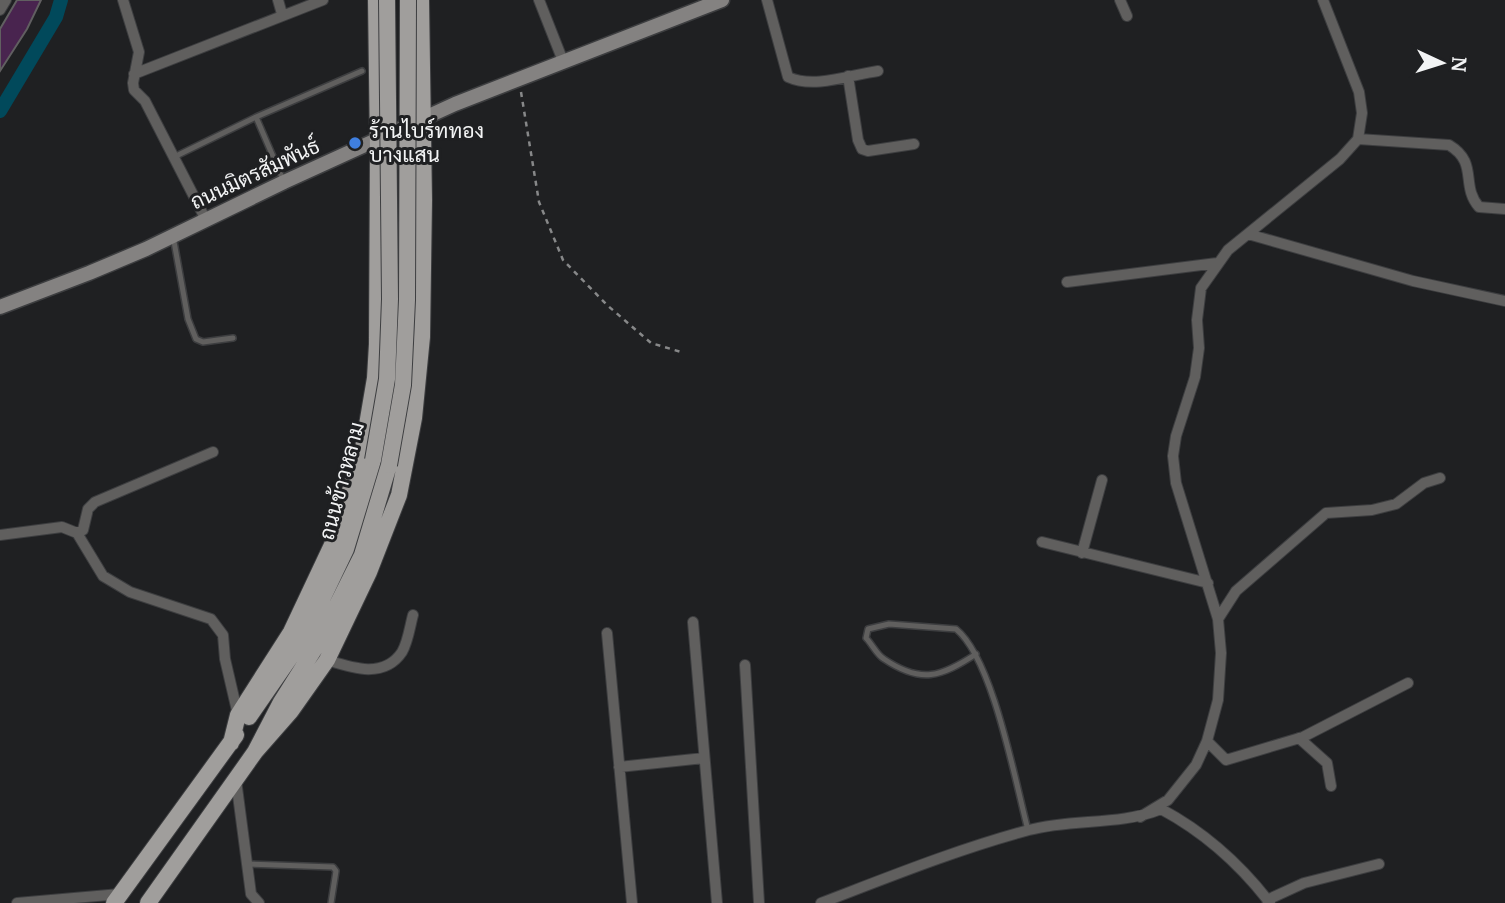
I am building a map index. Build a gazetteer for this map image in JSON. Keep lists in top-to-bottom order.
{
  "streets": {
    "main road": ["ถนนข้าวหลาม"],
    "street": ["ถนนมิตรสัมพันธ์"]
  },
  "places": ["ร้านไบร์ททอง บางแสน"],
  "north": "right"
}
